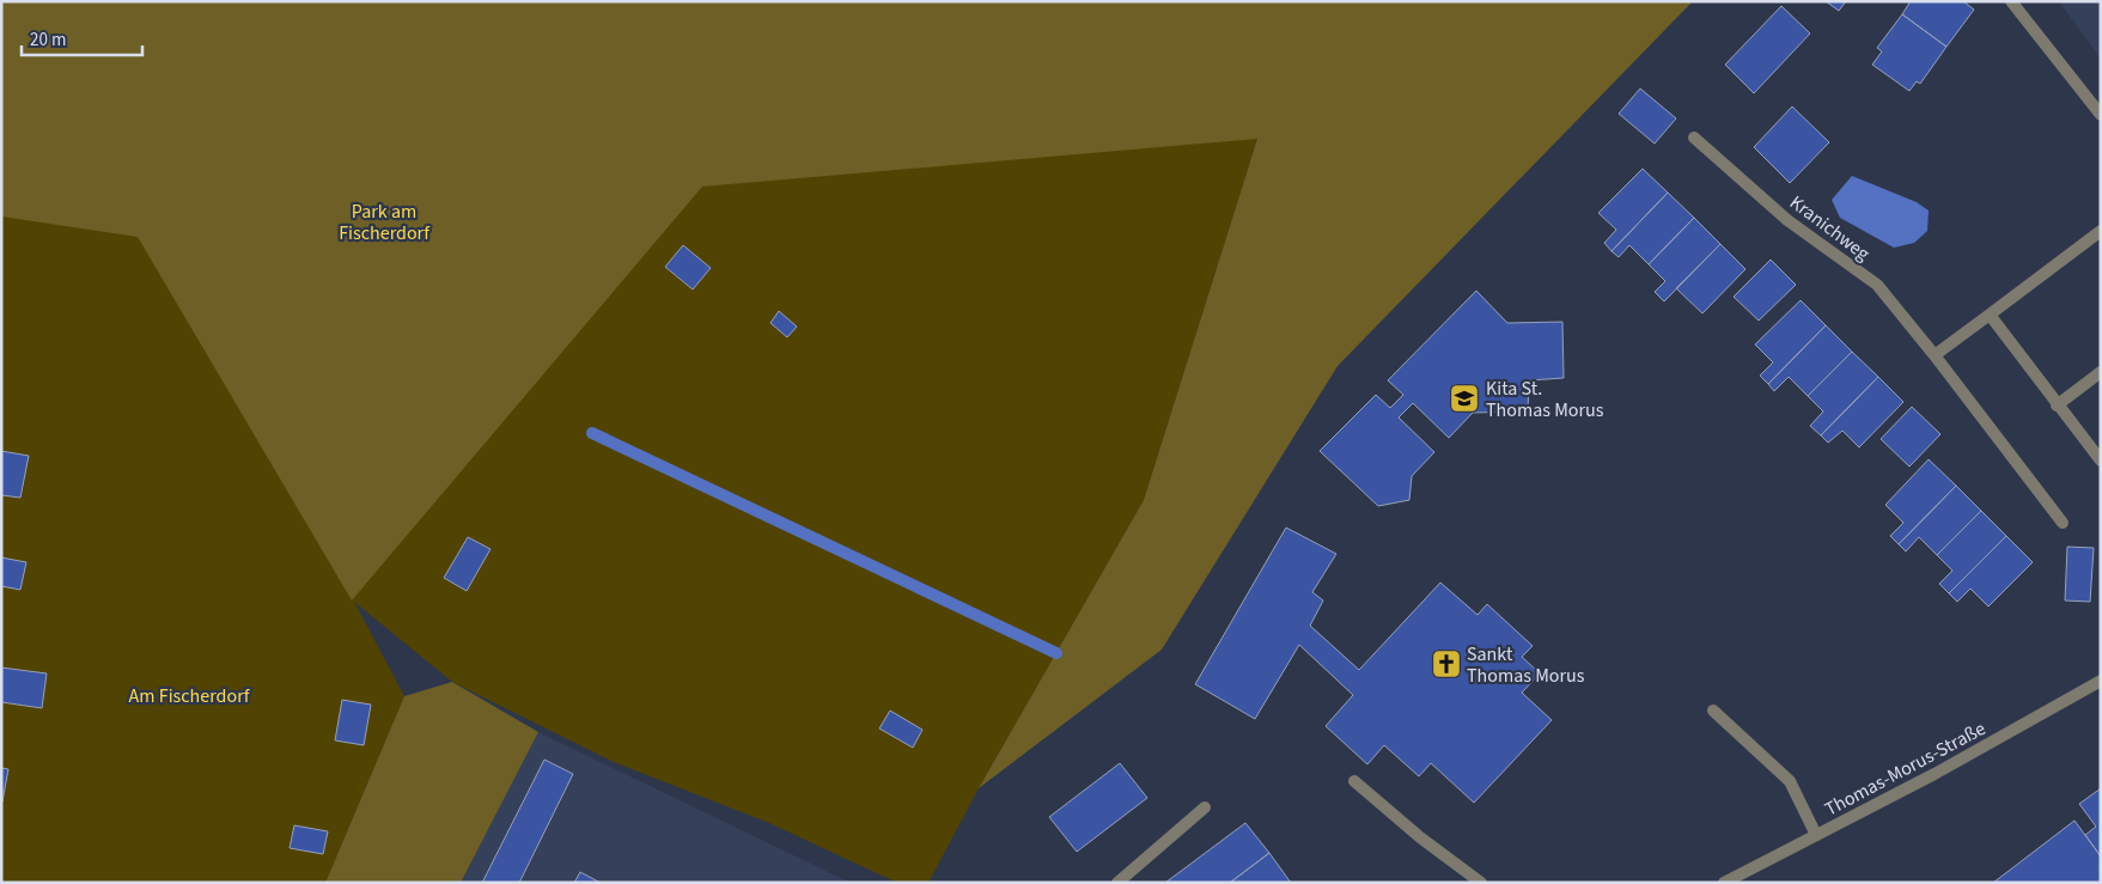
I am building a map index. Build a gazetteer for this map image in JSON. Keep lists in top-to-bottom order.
{
  "streets": {
    "street": ["Kranichweg", "Thomas-Morus-Straße"]
  },
  "parks": ["Park am Fischerdorf", "Am Fischerdorf"],
  "places": {
    "school or university": ["Kita St. Thomas Morus"],
    "church": ["Sankt Thomas Morus"]
  },
  "scale_bar": "20 m"
}
